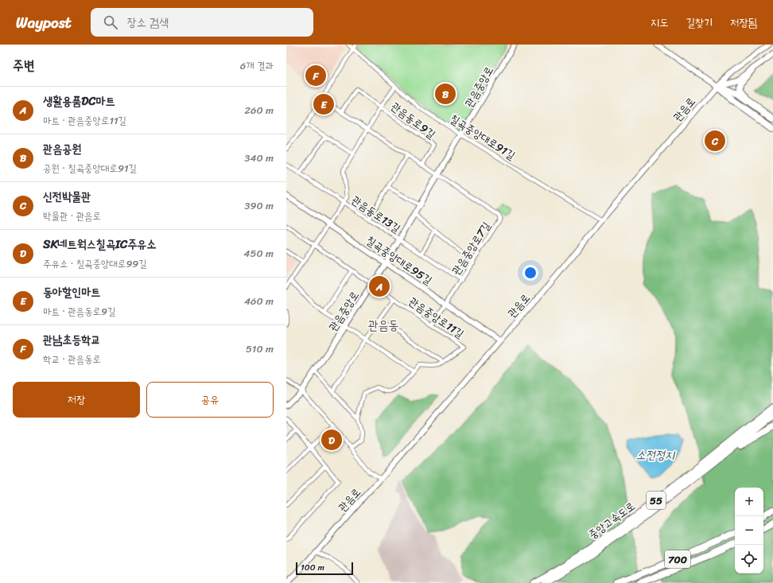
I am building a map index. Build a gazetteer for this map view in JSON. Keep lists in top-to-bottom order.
{
  "streets": {
    "highway": ["55", "중앙고속도로", "700"],
    "main road": ["관음중앙로", "관음로", "칠곡중앙대로95길"],
    "street": [
      "관음동로9길",
      "칠곡중앙대로91길",
      "관음동로13길",
      "관음중앙로7길",
      "관음중앙로11길"
    ]
  },
  "crossings": [
    ["관음중앙로", "칠곡중앙대로91길"],
    ["관음중앙로", "관음동로13길"],
    ["관음중앙로", "관음중앙로7길"],
    ["관음중앙로", "칠곡중앙대로95길"],
    ["관음중앙로", "관음중앙로11길"],
    ["관음로", "칠곡중앙대로91길"],
    ["관음로", "칠곡중앙대로95길"],
    ["관음동로9길", "칠곡중앙대로91길"],
    ["관음동로9길", "관음동로13길"],
    ["관음동로13길", "관음중앙로7길"],
    ["관음중앙로7길", "칠곡중앙대로95길"],
    ["관음중앙로7길", "관음중앙로11길"]
  ],
  "districts": ["관음동"],
  "water": ["소전정지"],
  "scale_bar": "100 m",
  "page": {
    "header": "Waypost",
    "search": "장소 검색",
    "nav": ["지도", "길찾기", "저장됨"],
    "heading": ["주변", "6개 결과"],
    "pins": [
      "F",
      "B",
      "E",
      "C",
      "A",
      "D"
    ],
    "list": [
      {
        "mark": "A",
        "name": "생활용품DC마트",
        "note": "마트 · 관음중앙로11길",
        "value": "260 m"
      },
      {
        "mark": "B",
        "name": "관음공원",
        "note": "공원 · 칠곡중앙대로91길",
        "value": "340 m"
      },
      {
        "mark": "C",
        "name": "신전박물관",
        "note": "박물관 · 관음로",
        "value": "390 m"
      },
      {
        "mark": "D",
        "name": "SK네트웍스칠곡IC주유소",
        "note": "주유소 · 칠곡중앙대로99길",
        "value": "450 m"
      },
      {
        "mark": "E",
        "name": "동아할인마트",
        "note": "마트 · 관음동로9길",
        "value": "460 m"
      },
      {
        "mark": "F",
        "name": "관남초등학교",
        "note": "학교 · 관음동로",
        "value": "510 m"
      }
    ],
    "buttons": ["저장", "공유"],
    "map_buttons": ["+", "−"],
    "scale": "100 m"
  }
}
